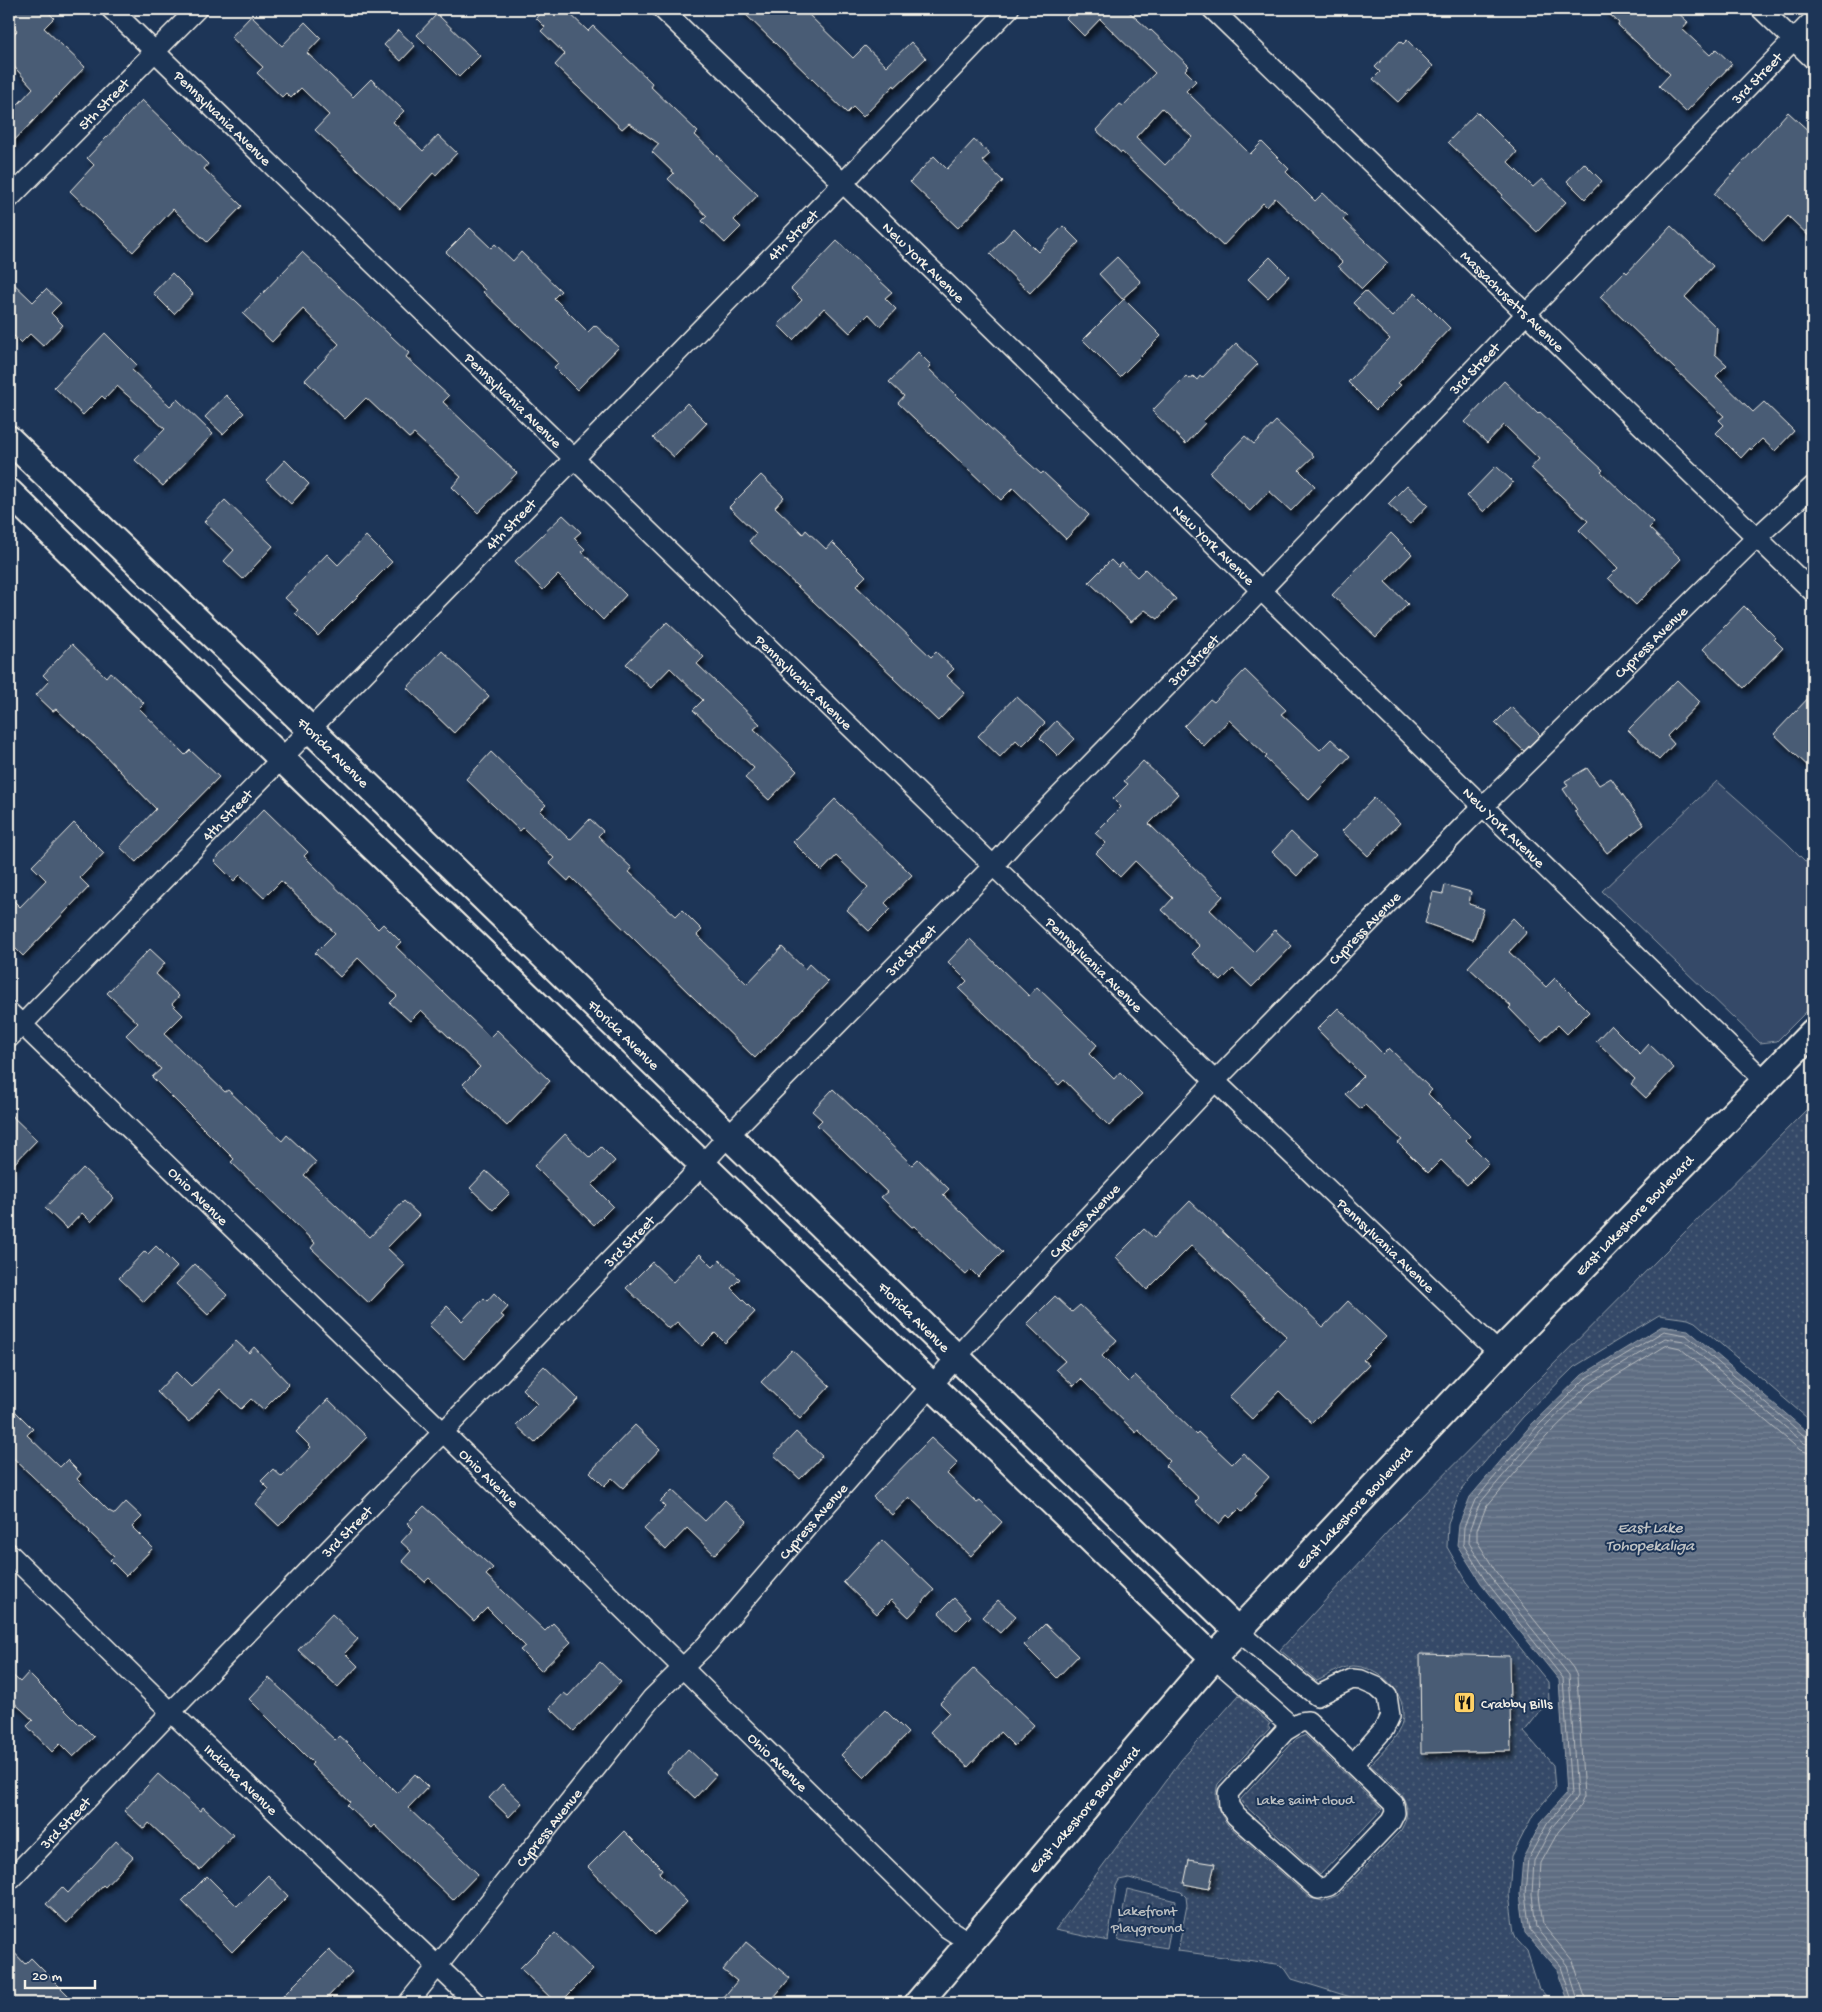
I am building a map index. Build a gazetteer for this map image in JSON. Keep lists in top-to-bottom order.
{
  "streets": {
    "main road": ["Florida Avenue", "East Lakeshore Boulevard"],
    "street": [
      "3rd Street",
      "5th Street",
      "Pennsylvania Avenue",
      "4th Street",
      "New York Avenue",
      "Massachusetts Avenue",
      "Cypress Avenue",
      "Ohio Avenue",
      "Indiana Avenue"
    ]
  },
  "crossings": [
    ["3rd Street", "Pennsylvania Avenue"],
    ["3rd Street", "New York Avenue"],
    ["3rd Street", "Massachusetts Avenue"],
    ["3rd Street", "Florida Avenue"],
    ["3rd Street", "Ohio Avenue"],
    ["3rd Street", "Indiana Avenue"],
    ["5th Street", "Pennsylvania Avenue"],
    ["Pennsylvania Avenue", "4th Street"],
    ["Pennsylvania Avenue", "Cypress Avenue"],
    ["Pennsylvania Avenue", "East Lakeshore Boulevard"],
    ["4th Street", "New York Avenue"],
    ["4th Street", "Florida Avenue"],
    ["4th Street", "Ohio Avenue"],
    ["New York Avenue", "Cypress Avenue"],
    ["New York Avenue", "East Lakeshore Boulevard"],
    ["Massachusetts Avenue", "Cypress Avenue"],
    ["Cypress Avenue", "Florida Avenue"],
    ["Cypress Avenue", "Ohio Avenue"],
    ["Cypress Avenue", "Indiana Avenue"],
    ["Florida Avenue", "East Lakeshore Boulevard"],
    ["Ohio Avenue", "East Lakeshore Boulevard"]
  ],
  "water": ["East Lake Tohopekaliga"],
  "parks": ["Lake saint cloud", "Lakefront Playground"],
  "places": {
    "restaurant": ["Crabby Bills"]
  },
  "scale_bar": "20 m"
}
